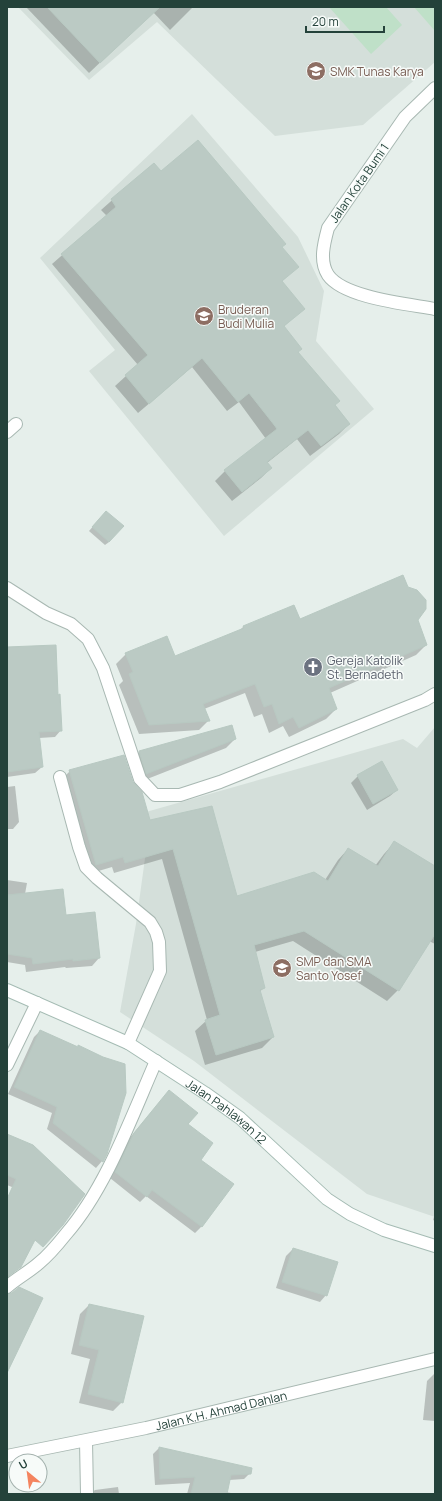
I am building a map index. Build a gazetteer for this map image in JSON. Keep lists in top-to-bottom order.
{
  "streets": {
    "street": ["Jalan Kota Bumi 1", "Jalan Pahlawan 12", "Jalan K.H. Ahmad Dahlan"]
  },
  "places": {
    "school or university": ["SMK Tunas Karya", "Bruderan Budi Mulia", "SMP dan SMA Santo Yosef"],
    "church": ["Gereja Katolik St. Bernadeth"]
  },
  "scale_bar": "20 m",
  "north": "top left"
}
